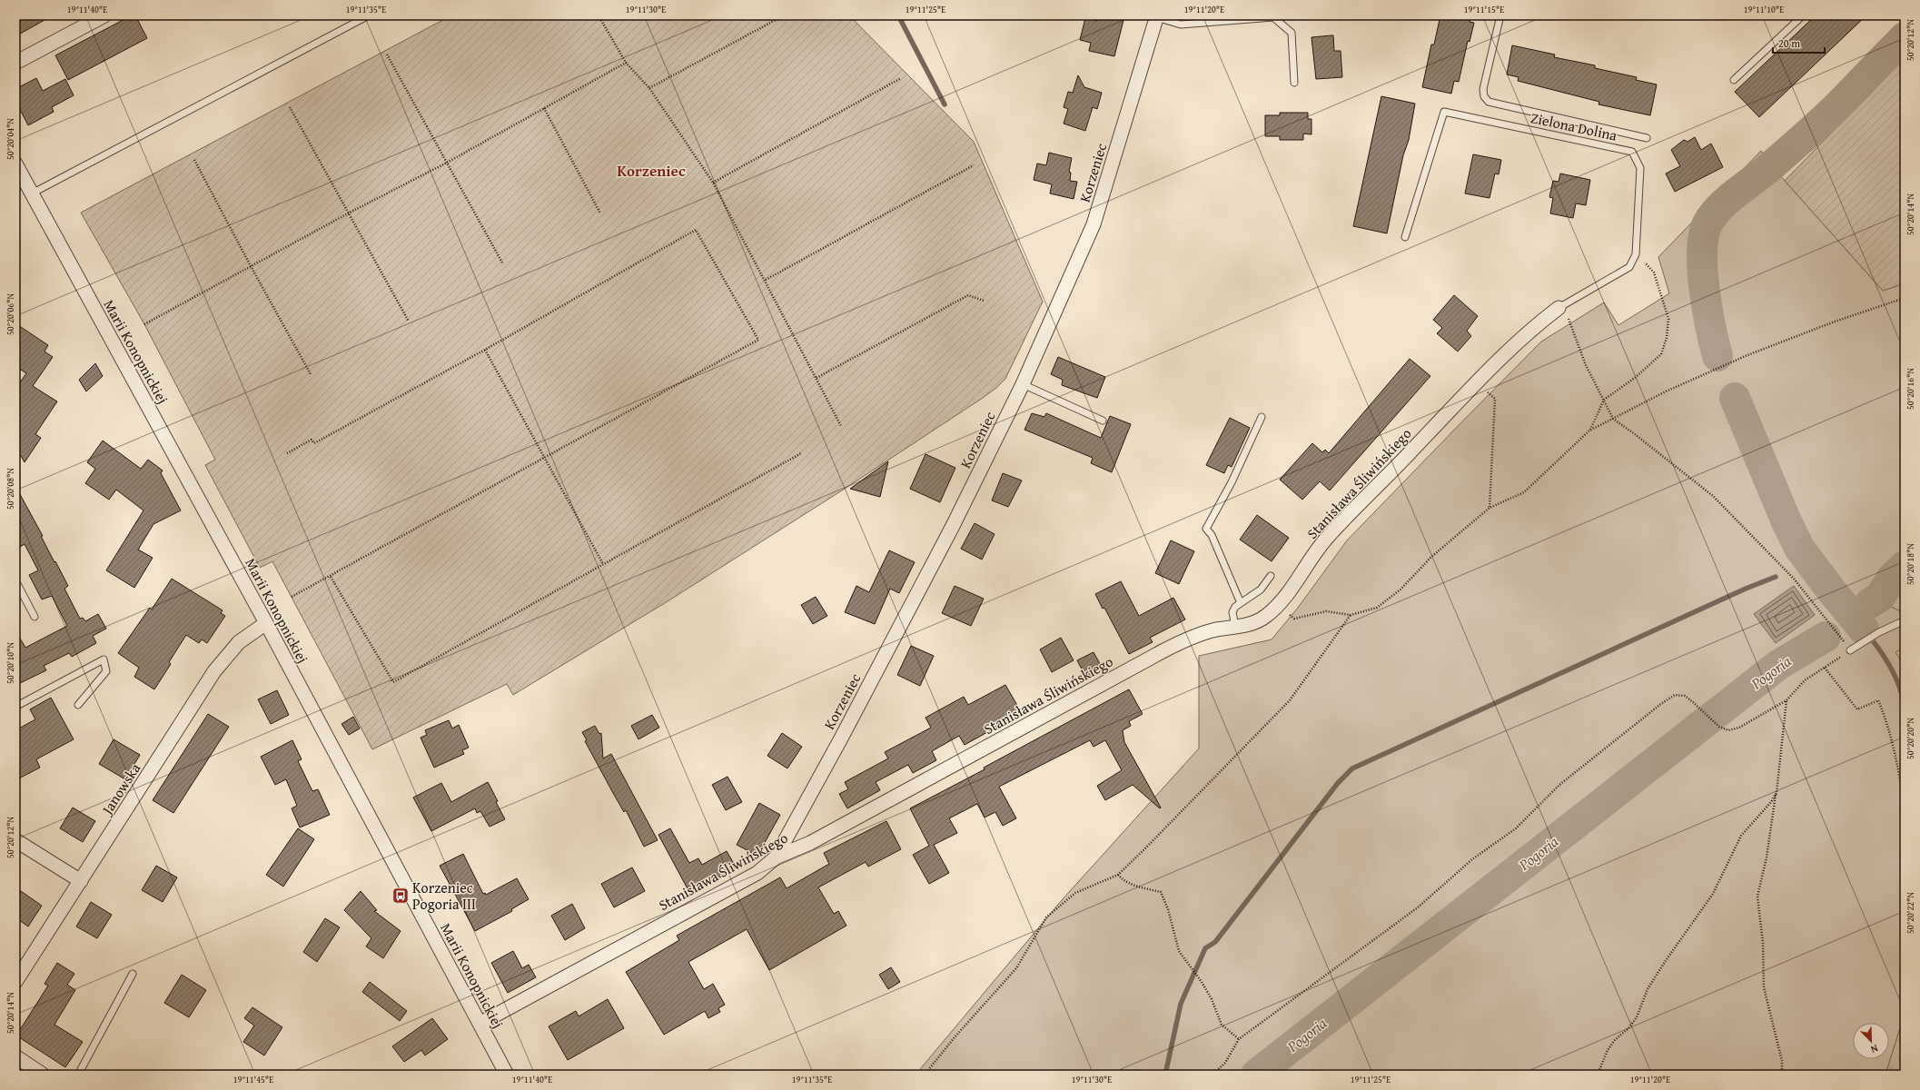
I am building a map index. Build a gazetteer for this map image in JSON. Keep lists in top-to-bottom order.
{
  "streets": {
    "street": [
      "Korzeniec",
      "Marii Konopnickiej",
      "Stanisława Śliwińskiego",
      "Janowska"
    ],
    "lane": ["Zielona Dolina"]
  },
  "crossings": [
    ["Korzeniec", "Stanisława Śliwińskiego"],
    ["Marii Konopnickiej", "Stanisława Śliwińskiego"],
    ["Marii Konopnickiej", "Janowska"]
  ],
  "districts": ["Korzeniec"],
  "water": ["Pogoria"],
  "places": {
    "bus stop": ["Korzeniec Pogoria III"]
  },
  "scale_bar": "20 m",
  "north": "bottom right",
  "coordinates": [
    "19°11'40\"E",
    "19°11'35\"E",
    "19°11'30\"E",
    "19°11'25\"E",
    "19°11'20\"E",
    "19°11'15\"E",
    "19°11'10\"E",
    "50°20'12\"N",
    "50°20'04\"N",
    "50°20'14\"N",
    "50°20'06\"N",
    "50°20'16\"N",
    "50°20'08\"N",
    "50°20'18\"N",
    "50°20'10\"N",
    "50°20'20\"N",
    "50°20'22\"N",
    "19°11'45\"E"
  ]
}
